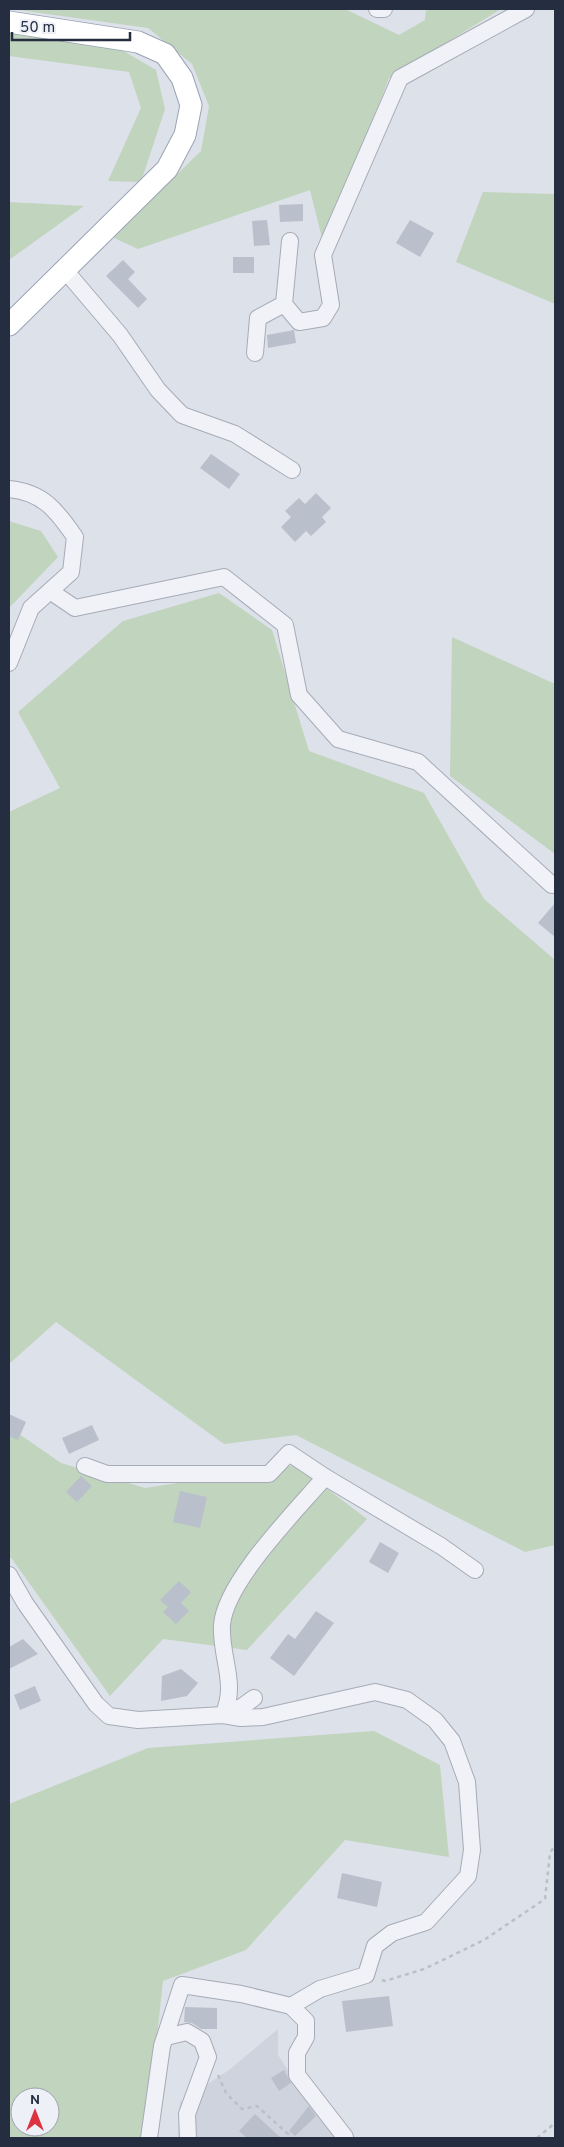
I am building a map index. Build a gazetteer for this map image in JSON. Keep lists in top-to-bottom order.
{
  "scale_bar": "50 m",
  "north": "top"
}
